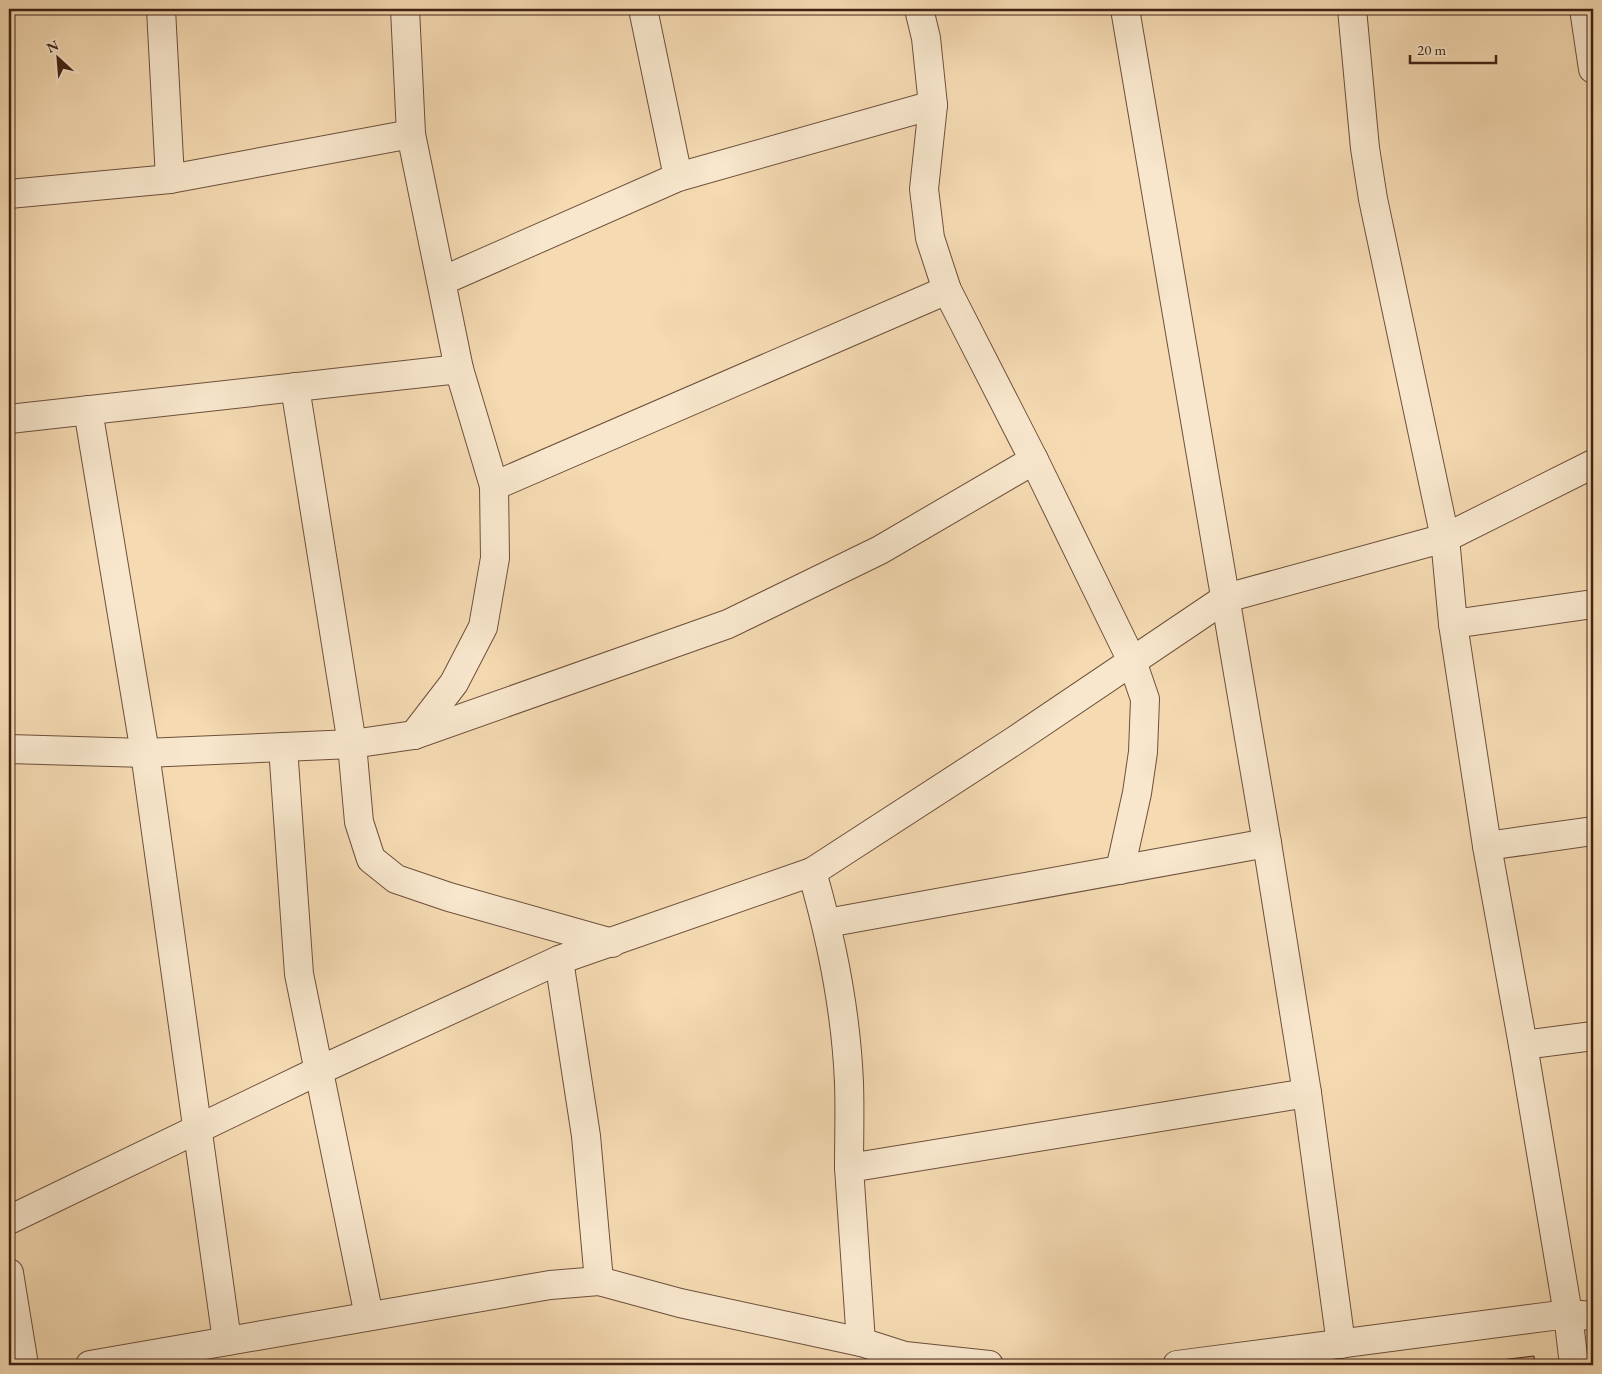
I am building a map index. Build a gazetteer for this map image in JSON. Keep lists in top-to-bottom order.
{
  "scale_bar": "20 m",
  "north": "top left"
}
